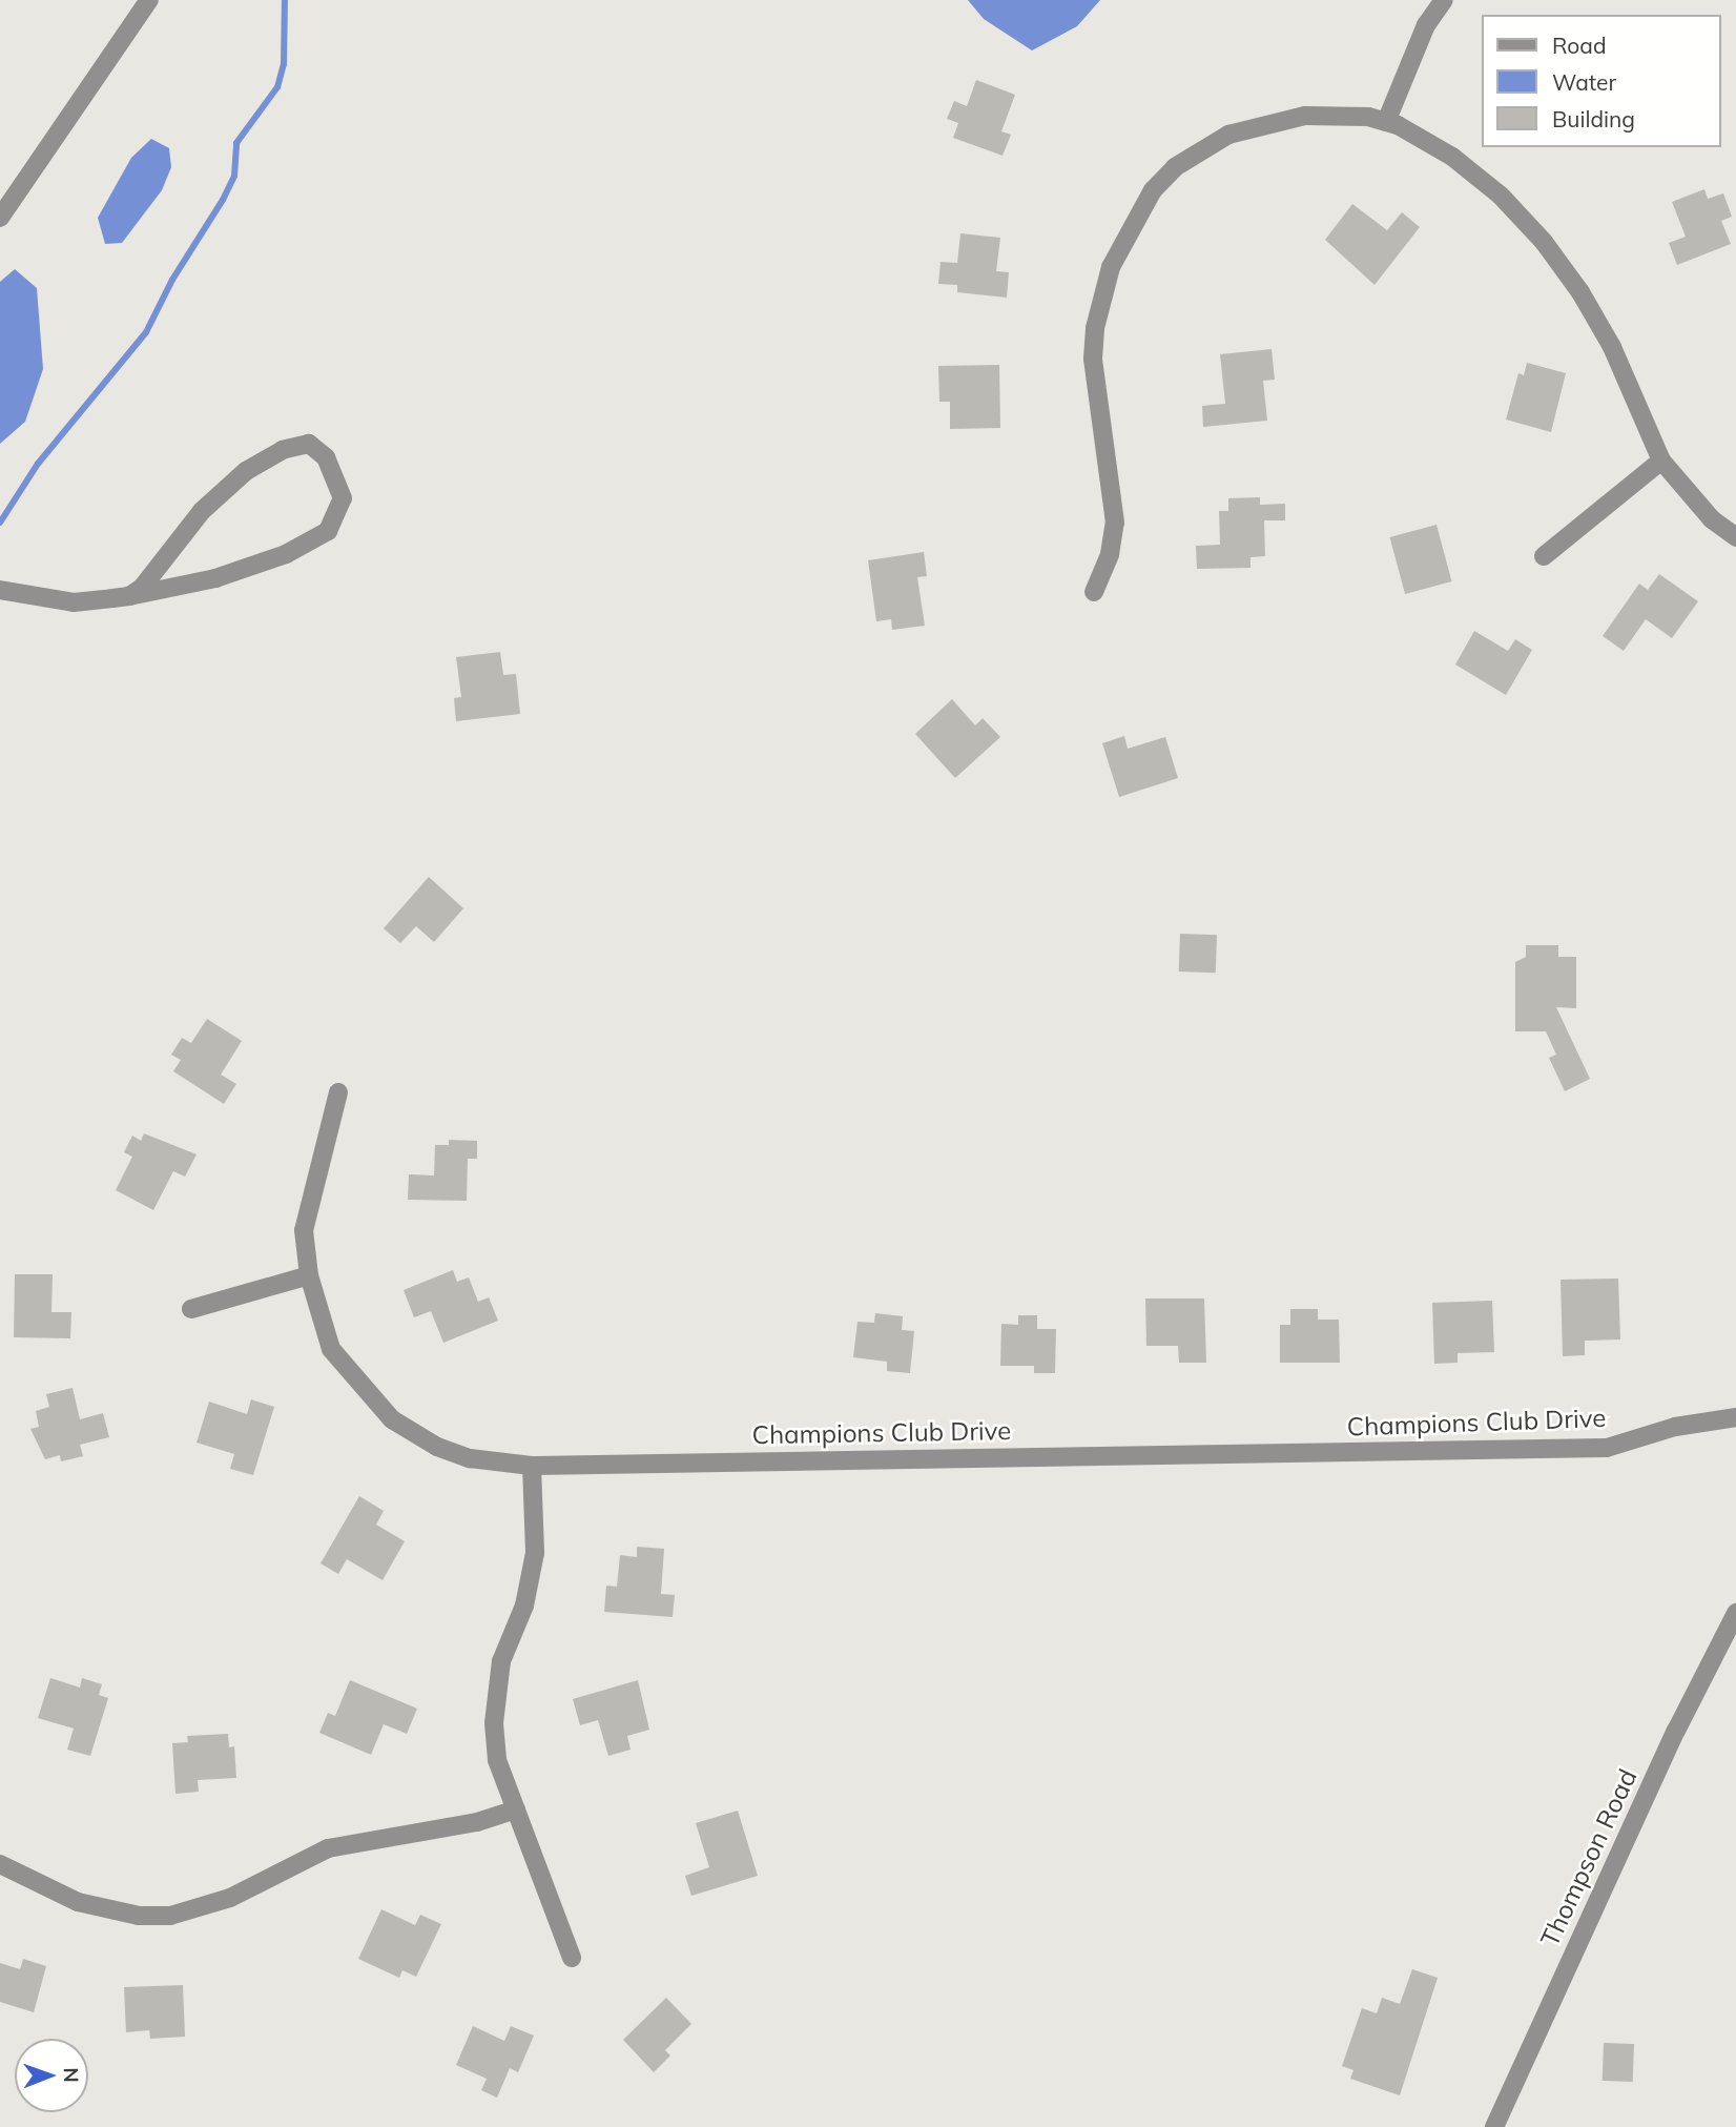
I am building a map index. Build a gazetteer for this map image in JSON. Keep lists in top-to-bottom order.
{
  "streets": {
    "street": ["Champions Club Drive", "Thompson Road"]
  },
  "legend": ["Road", "Water", "Building"],
  "north": "right"
}
